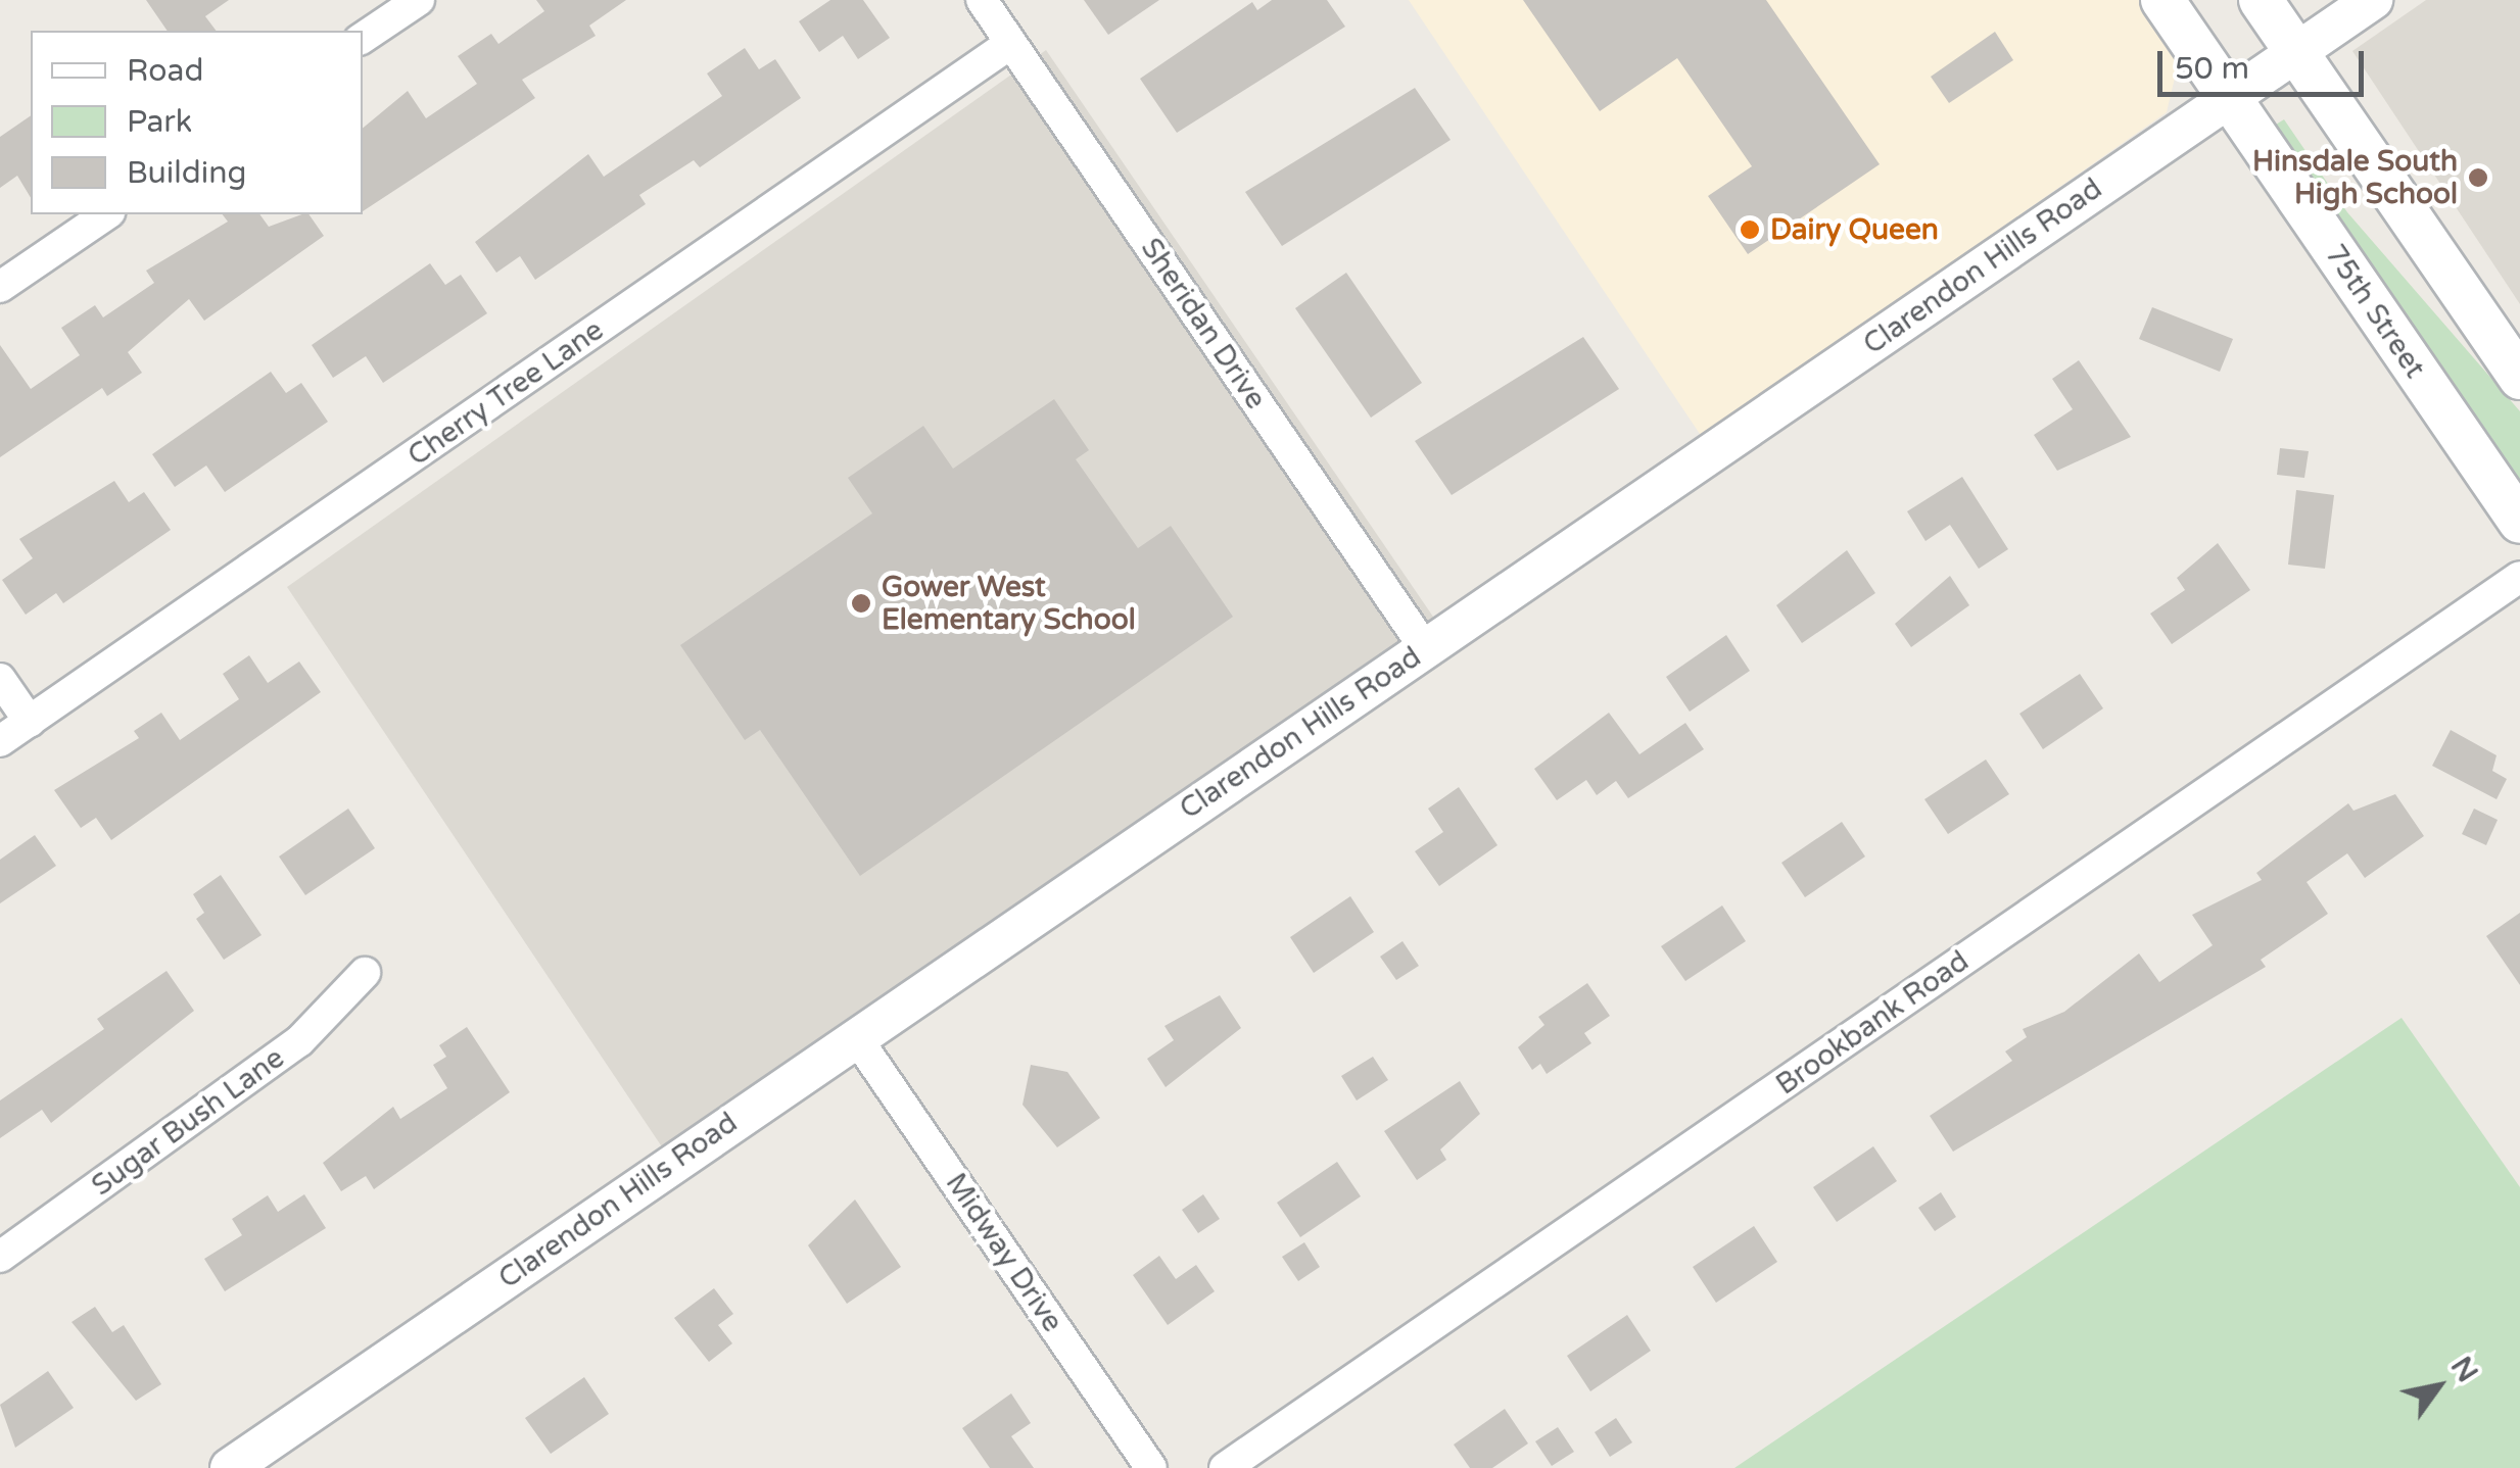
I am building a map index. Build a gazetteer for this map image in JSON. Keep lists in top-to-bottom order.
{
  "streets": {
    "main road": ["75th Street"],
    "street": [
      "Clarendon Hills Road",
      "Sheridan Drive",
      "Cherry Tree Lane",
      "Brookbank Road",
      "Sugar Bush Lane",
      "Midway Drive"
    ]
  },
  "crossings": [
    ["Clarendon Hills Road", "75th Street"],
    ["Clarendon Hills Road", "Sheridan Drive"],
    ["Clarendon Hills Road", "Midway Drive"],
    ["Sheridan Drive", "Cherry Tree Lane"]
  ],
  "places": ["Hinsdale South High School", "Dairy Queen", "Gower West Elementary School"],
  "legend": ["Road", "Park", "Building"],
  "scale_bar": "50 m",
  "north": "top right"
}
